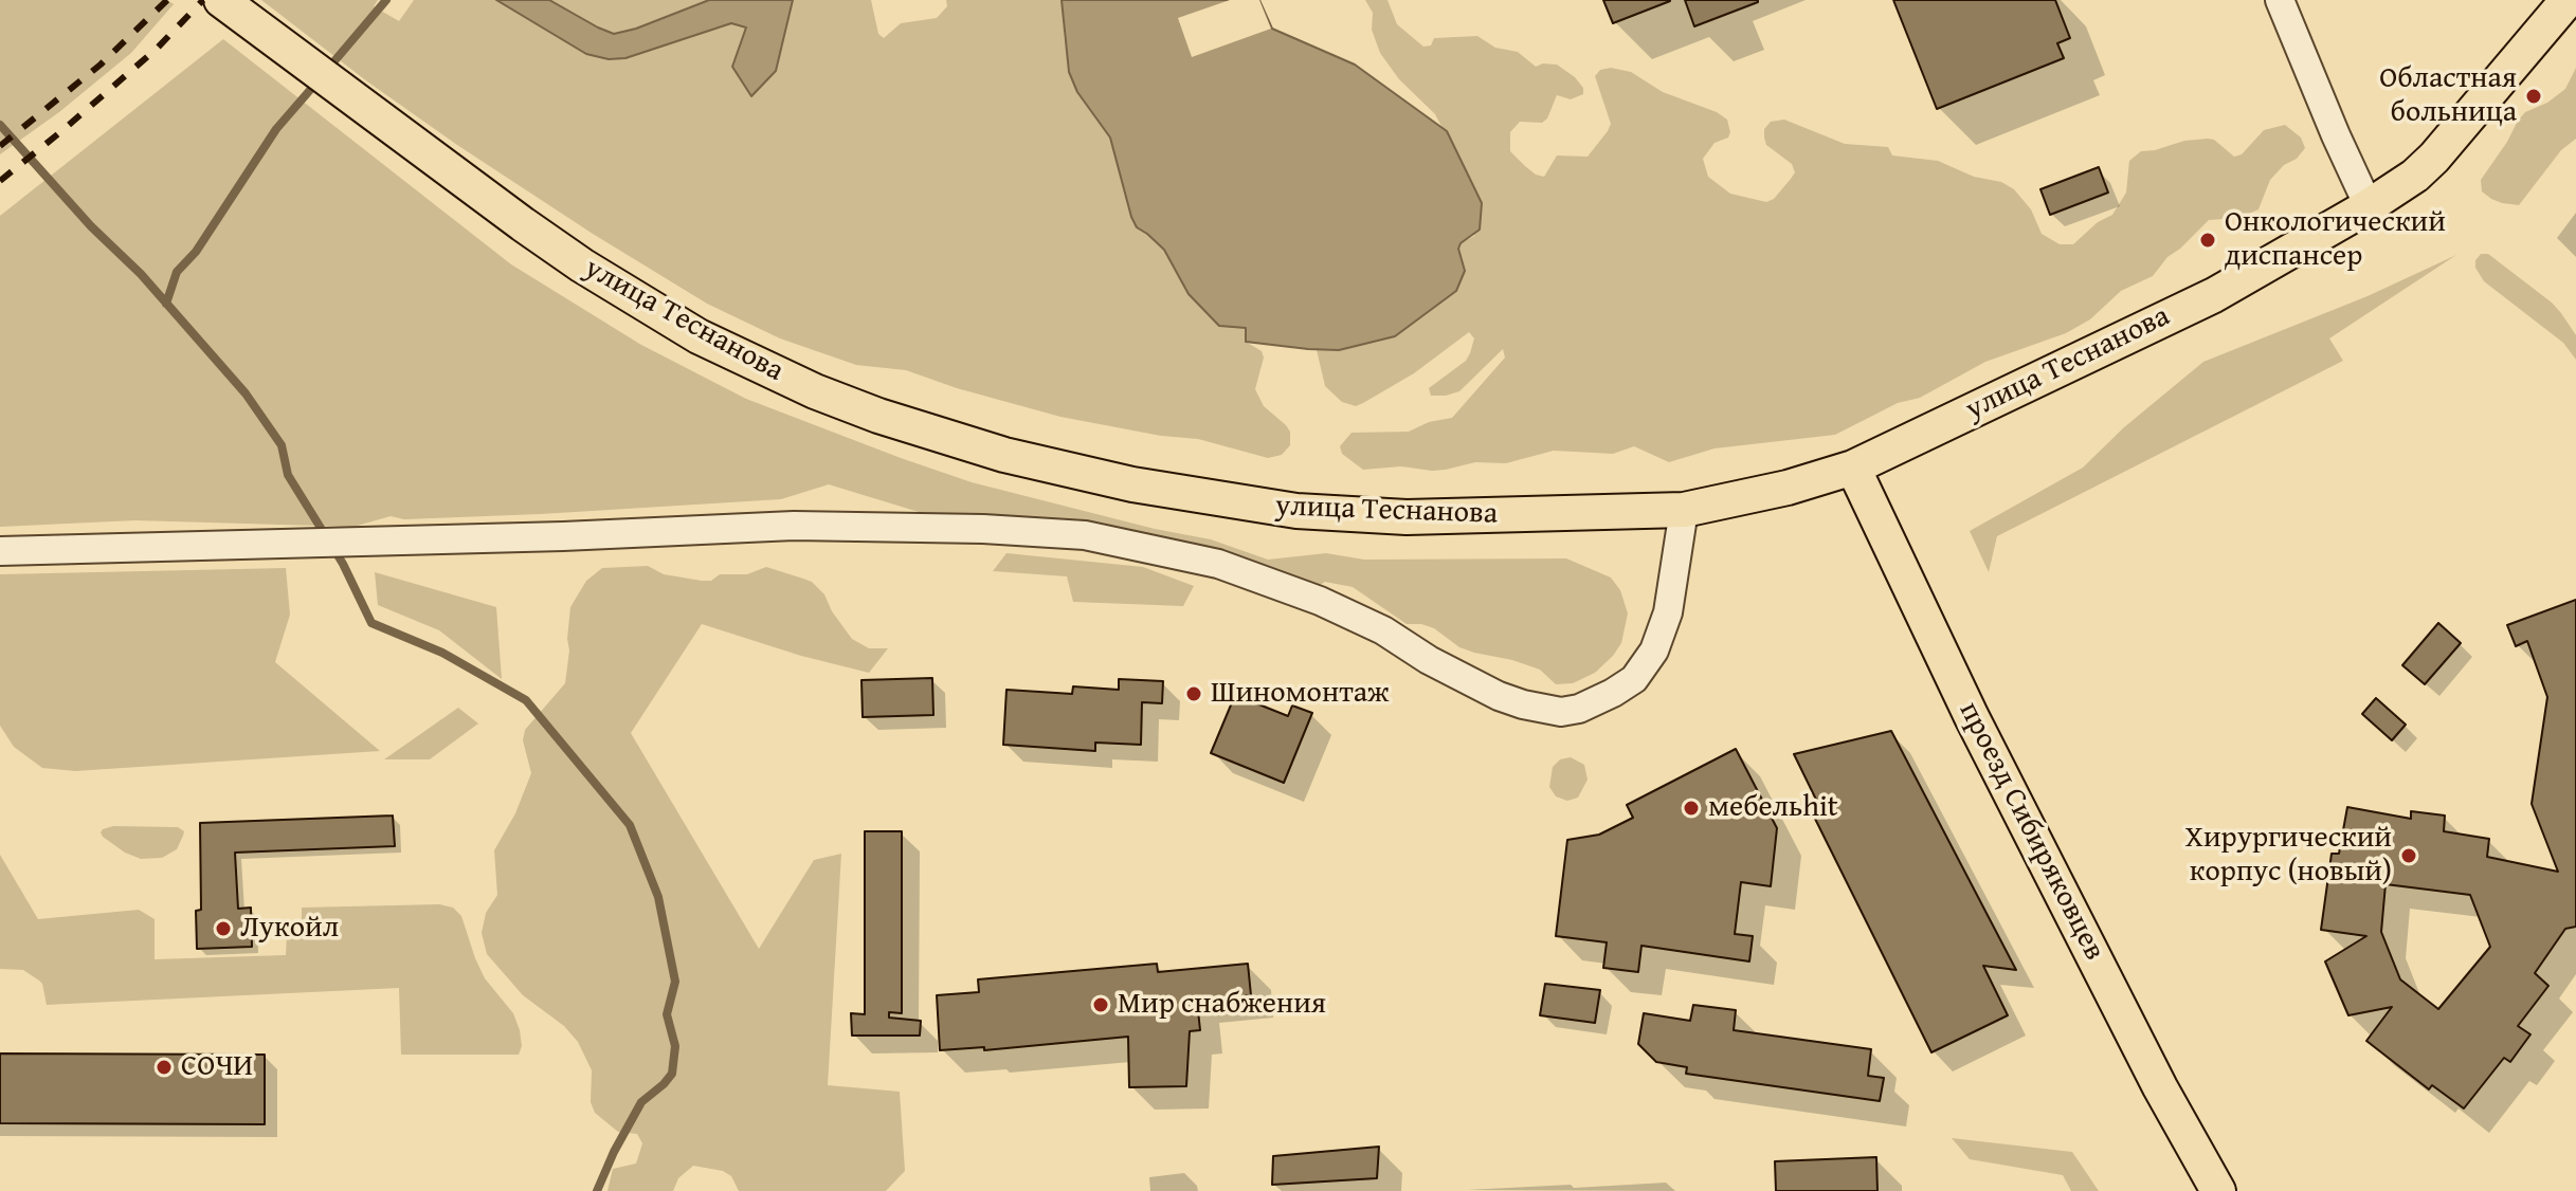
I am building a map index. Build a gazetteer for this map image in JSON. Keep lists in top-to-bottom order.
{
  "streets": {
    "main road": ["улица Теснанова", "проезд Сибиряковцев"]
  },
  "crossings": [
    ["улица Теснанова", "проезд Сибиряковцев"]
  ],
  "places": [
    "Областная больница",
    "Онкологический диспансер",
    "Шиномонтаж",
    "мебельhit",
    "Хирургический корпус (новый)",
    "Лукойл",
    "Мир снабжения",
    "СОЧИ"
  ]
}
